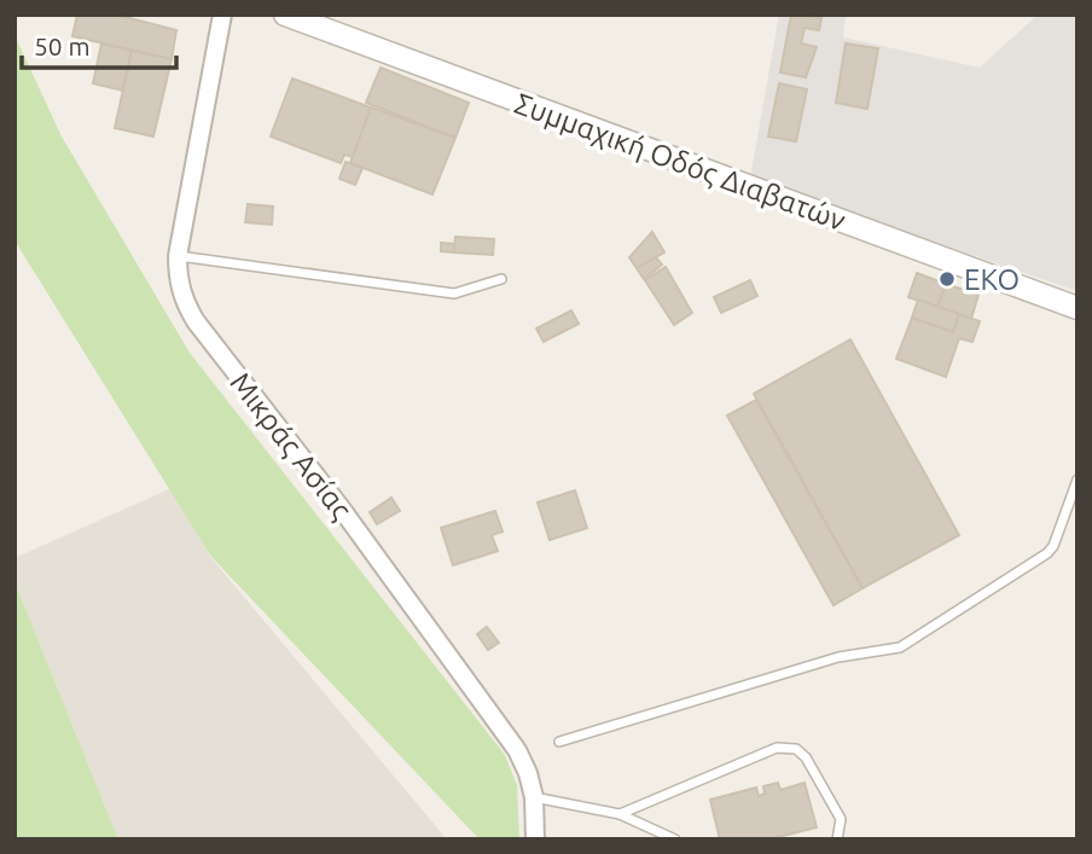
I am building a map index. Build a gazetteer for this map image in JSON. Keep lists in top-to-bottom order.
{
  "streets": {
    "street": ["Συμμαχική Οδός Διαβατών", "Μικράς Ασίας"]
  },
  "places": ["EKO"],
  "scale_bar": "50 m"
}
